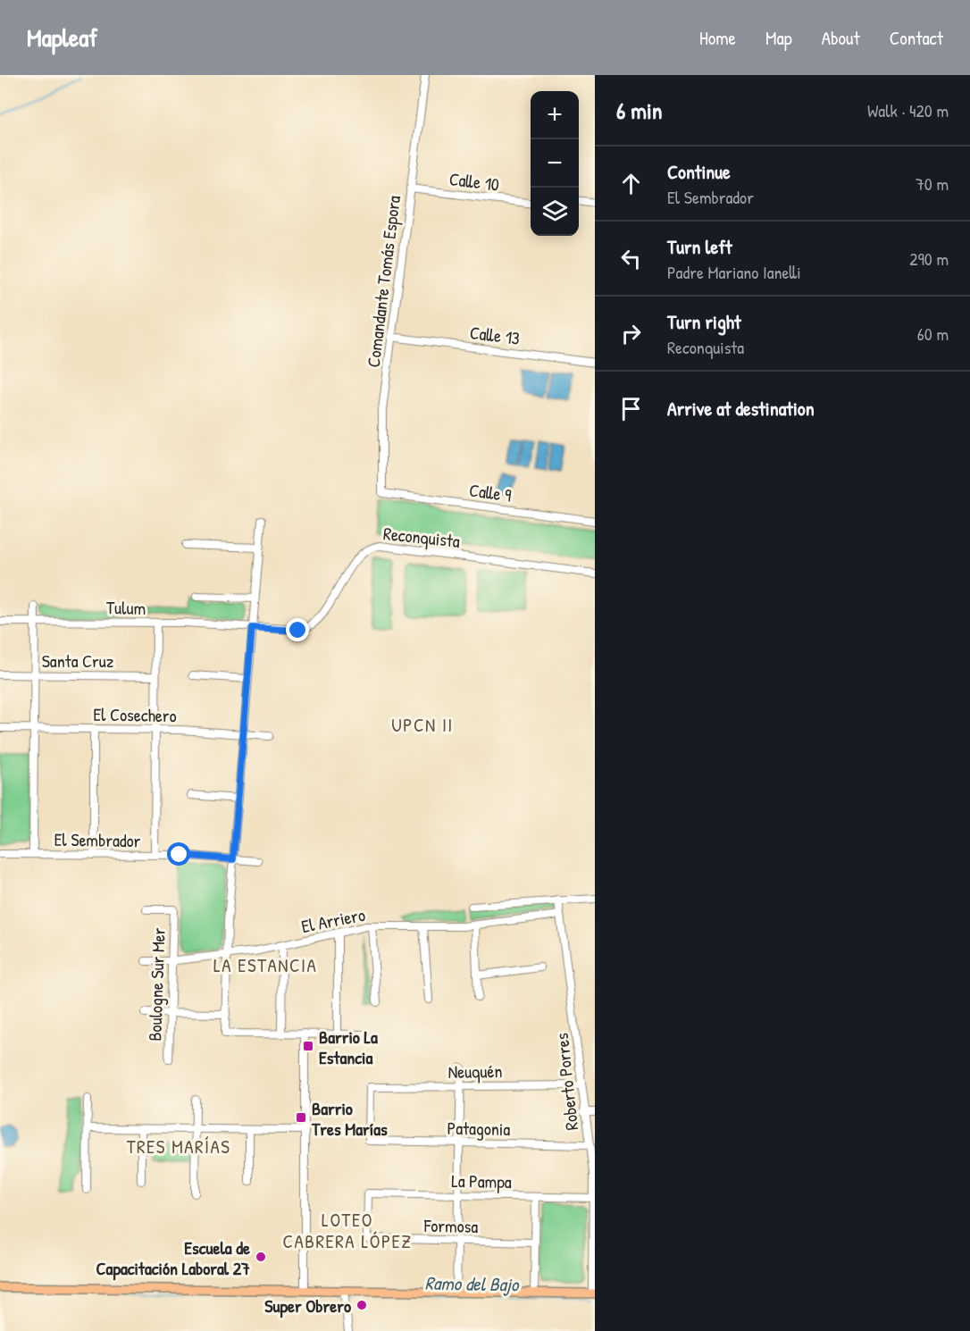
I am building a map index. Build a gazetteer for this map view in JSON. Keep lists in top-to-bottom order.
{
  "streets": {
    "street": [
      "Calle 10",
      "Comandante Tomás Espora",
      "Calle 13",
      "Calle 9",
      "Reconquista",
      "Tulum",
      "Santa Cruz",
      "El Cosechero",
      "El Sembrador",
      "El Arriero",
      "Boulogne Sur Mer",
      "Neuquén",
      "Roberto Porres",
      "Patagonia",
      "La Pampa",
      "Formosa"
    ]
  },
  "crossings": [
    ["Calle 10", "Comandante Tomás Espora"],
    ["Comandante Tomás Espora", "Calle 13"],
    ["Comandante Tomás Espora", "Calle 9"],
    ["Reconquista", "Tulum"],
    ["El Arriero", "Boulogne Sur Mer"],
    ["El Arriero", "Roberto Porres"],
    ["Neuquén", "Roberto Porres"],
    ["Neuquén", "Patagonia"],
    ["Roberto Porres", "Patagonia"],
    ["Roberto Porres", "La Pampa"],
    ["La Pampa", "Formosa"]
  ],
  "districts": [
    "UPCN II",
    "LA ESTANCIA",
    "TRES MARÍAS",
    "LOTEO CABRERA LÓPEZ"
  ],
  "water": ["Ramo del Bajo"],
  "places": {
    "transit": ["Barrio La Estancia", "Barrio Tres Marías"],
    "other": ["Escuela de Capacitación Laboral 27", "Super Obrero"]
  },
  "page": {
    "header": "Mapleaf",
    "nav": [
      "Home",
      "Map",
      "About",
      "Contact"
    ],
    "heading": ["6 min", "Walk · 420 m"],
    "map_buttons": ["+", "−"],
    "list": [
      ["Continue", "El Sembrador", "70 m"],
      ["Turn left", "Padre Mariano Ianelli", "290 m"],
      ["Turn right", "Reconquista", "60 m"],
      "Arrive at destination"
    ]
  }
}
